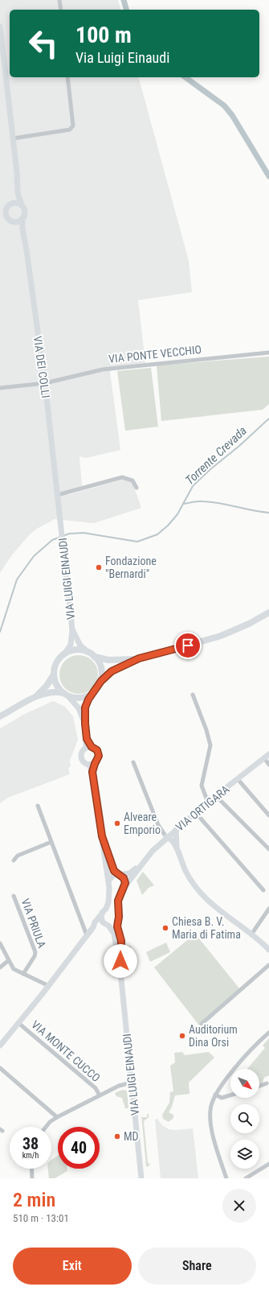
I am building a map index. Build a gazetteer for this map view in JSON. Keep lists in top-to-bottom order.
{
  "streets": {
    "street": [
      "VIA PONTE VECCHIO",
      "VIA DEI COLLI",
      "VIA LUIGI EINAUDI",
      "VIA ORTIGARA",
      "VIA PRIULA",
      "VIA MONTE CUCCO"
    ]
  },
  "crossings": [
    ["VIA PONTE VECCHIO", "VIA DEI COLLI"],
    ["VIA DEI COLLI", "VIA LUIGI EINAUDI"],
    ["VIA LUIGI EINAUDI", "VIA ORTIGARA"]
  ],
  "water": ["Torrente Crevada"],
  "places": [
    "Fondazione \"Bernardi\"",
    "Alveare Emporio",
    "Chiesa B. V. Maria di Fatima",
    "Auditorium Dina Orsi",
    "MD"
  ],
  "north": "bottom right",
  "page": {
    "turn": ["100 m", "Via Luigi Einaudi"],
    "speed": "38 km/h",
    "limit": "40",
    "heading": ["2 min", "510 m · 13:01"],
    "buttons": ["Exit", "Share"]
  }
}
